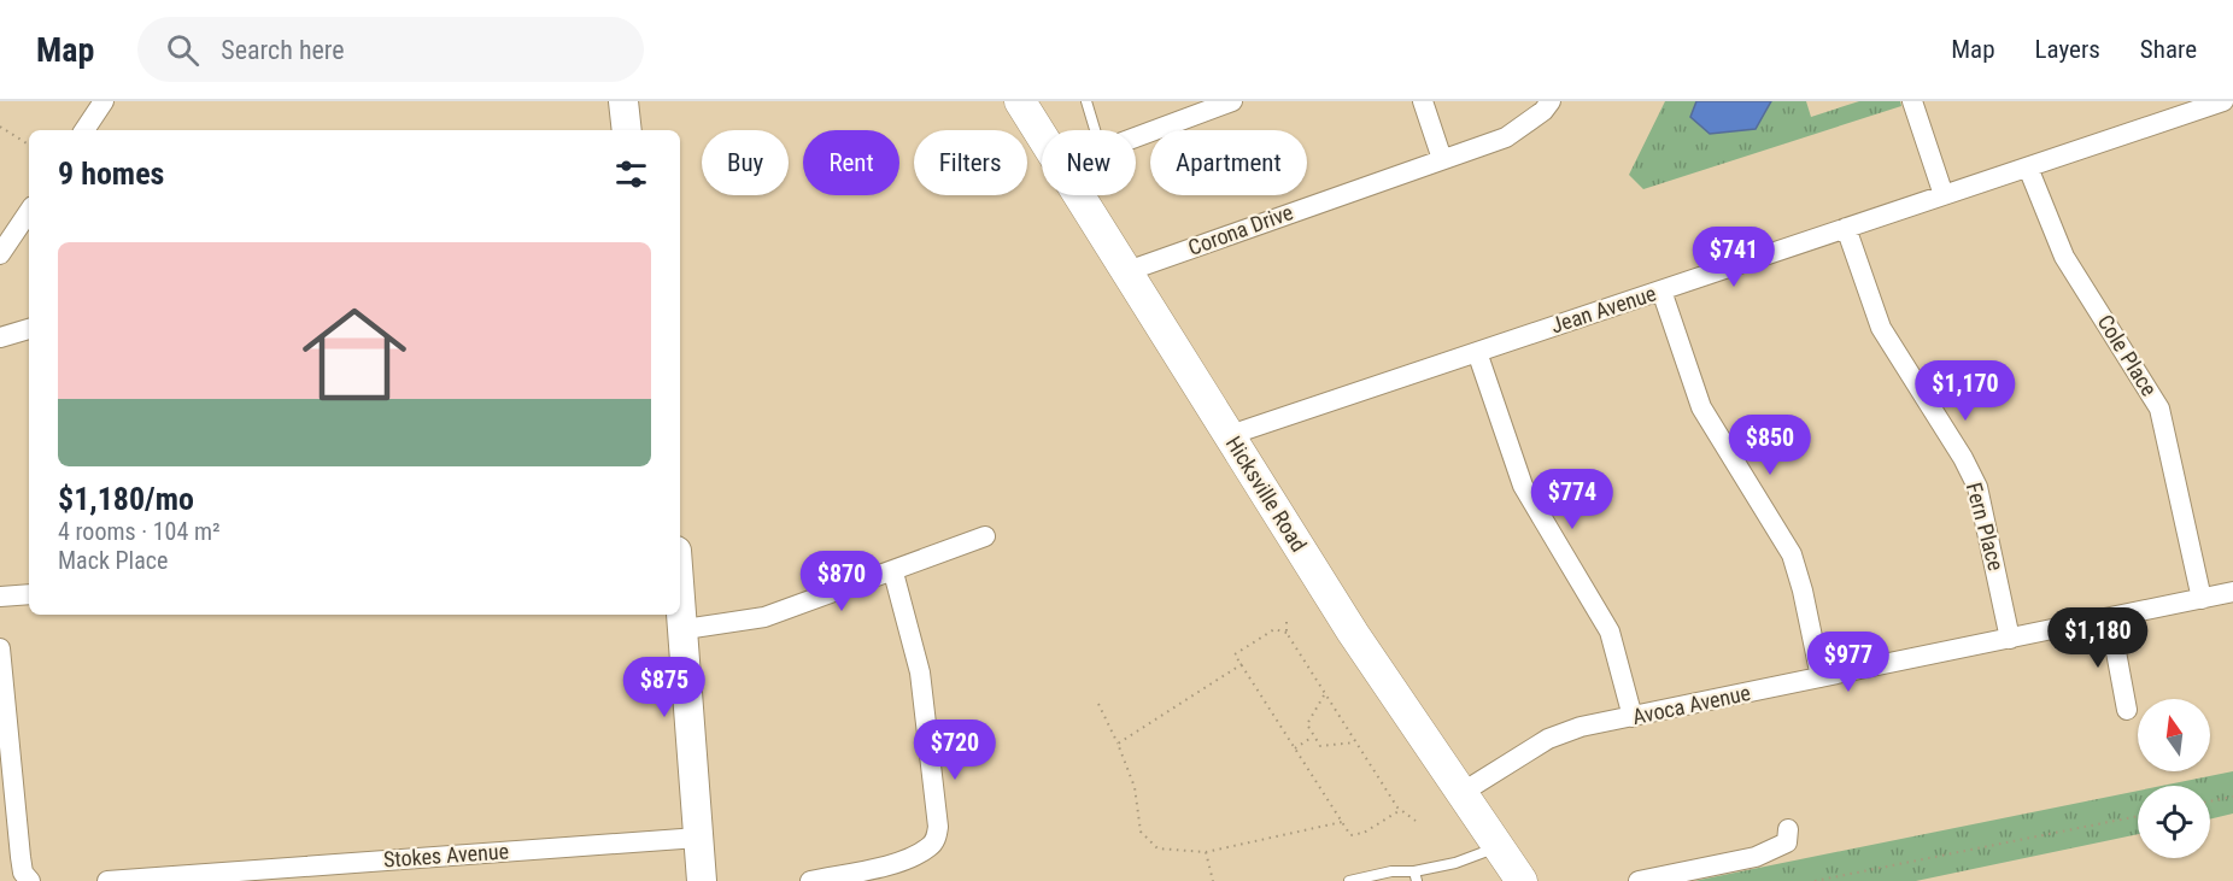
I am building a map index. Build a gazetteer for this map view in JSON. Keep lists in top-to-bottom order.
{
  "streets": {
    "main road": ["Hicksville Road"],
    "street": [
      "Corona Drive",
      "Jean Avenue",
      "Cole Place",
      "Fern Place",
      "Avoca Avenue",
      "Stokes Avenue"
    ]
  },
  "crossings": [
    ["Corona Drive", "Hicksville Road"],
    ["Jean Avenue", "Cole Place"],
    ["Jean Avenue", "Hicksville Road"],
    ["Jean Avenue", "Fern Place"],
    ["Cole Place", "Avoca Avenue"],
    ["Hicksville Road", "Avoca Avenue"],
    ["Fern Place", "Avoca Avenue"]
  ],
  "north": "top",
  "page": {
    "header": "Map",
    "search": "Search here",
    "nav": ["Map", "Layers", "Share"],
    "chip": [
      "Buy",
      "Rent",
      "Filters",
      "New",
      "Apartment"
    ],
    "heading": "9 homes",
    "list": [
      {
        "name": "$1,180/mo",
        "note": "4 rooms · 104 m² · Mack Place"
      }
    ],
    "price": [
      "$741",
      "$1,170",
      "$850",
      "$774",
      "$870",
      "$1,180",
      "$977",
      "$875",
      "$720"
    ]
  }
}
